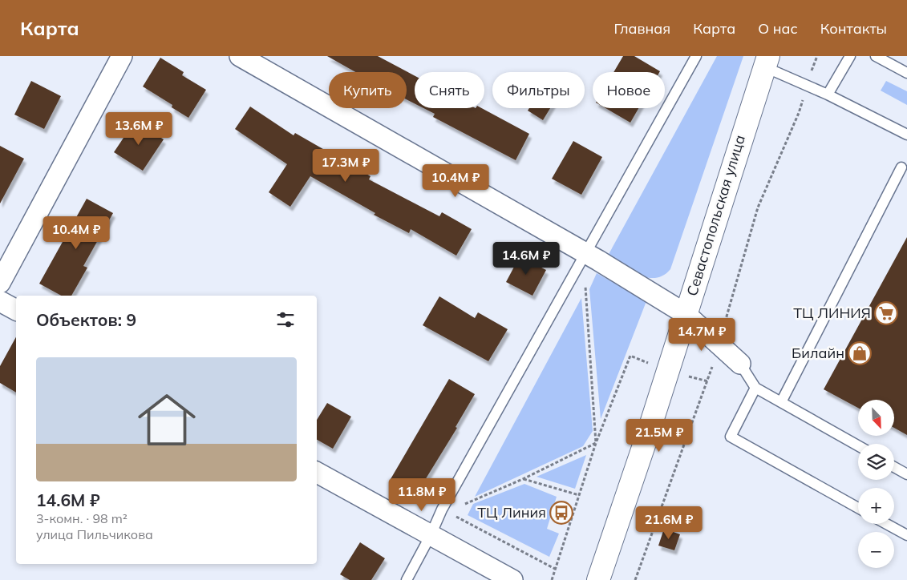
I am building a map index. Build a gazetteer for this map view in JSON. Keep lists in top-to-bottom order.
{
  "streets": {
    "main road": ["Севастопольская улица"]
  },
  "places": {
    "supermarket": ["ТЦ ЛИНИЯ"],
    "shop": ["Билайн"],
    "bus stop": ["ТЦ Линия"]
  },
  "north": "bottom right",
  "page": {
    "header": "Карта",
    "nav": [
      "Главная",
      "Карта",
      "О нас",
      "Контакты"
    ],
    "chip": [
      "Купить",
      "Снять",
      "Фильтры",
      "Новое"
    ],
    "price": [
      "13.6M ₽",
      "17.3M ₽",
      "10.4M ₽",
      "10.4M ₽",
      "14.6M ₽",
      "14.7M ₽",
      "21.5M ₽",
      "11.8M ₽",
      "21.6M ₽"
    ],
    "heading": "Объектов: 9",
    "list": [
      {
        "name": "14.6M ₽",
        "note": "3-комн. · 98 m² · улица Пильчикова"
      }
    ],
    "map_buttons": ["+", "−"]
  }
}
